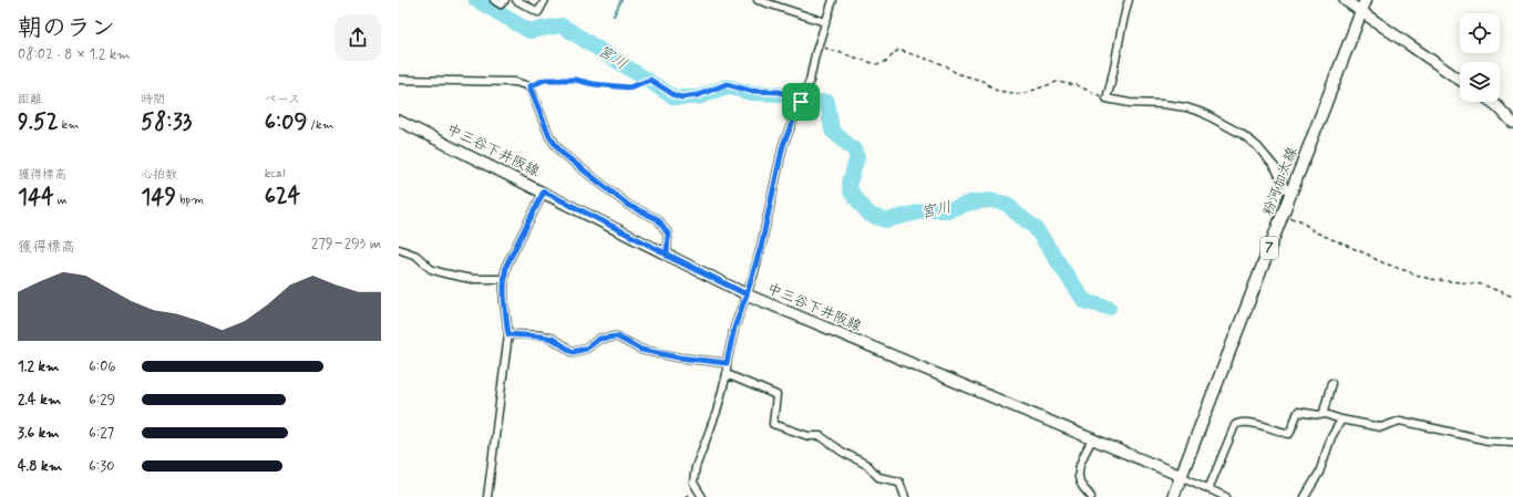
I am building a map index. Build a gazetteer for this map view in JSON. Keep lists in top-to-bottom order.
{
  "streets": {
    "main road": ["中三谷下井阪線", "粉河加太線", "7"]
  },
  "crossings": [
    ["中三谷下井阪線", "粉河加太線"]
  ],
  "water": ["宮川"],
  "page": {
    "heading": ["朝のラン", "08:02 · 8 × 1.2 km"],
    "stats": [
      ["距離", "9.52 km"],
      ["時間", "58:33"],
      ["ペース", "6:09 /km"],
      ["獲得標高", "144 m"],
      ["心拍数", "149 bpm"],
      ["kcal", "624"]
    ],
    "chart": ["獲得標高", "279–293 m"],
    "list": [
      {
        "name": "1.2 km",
        "note": "6:06"
      },
      {
        "name": "2.4 km",
        "note": "6:29"
      },
      {
        "name": "3.6 km",
        "note": "6:27"
      },
      {
        "name": "4.8 km",
        "note": "6:30"
      }
    ]
  }
}
